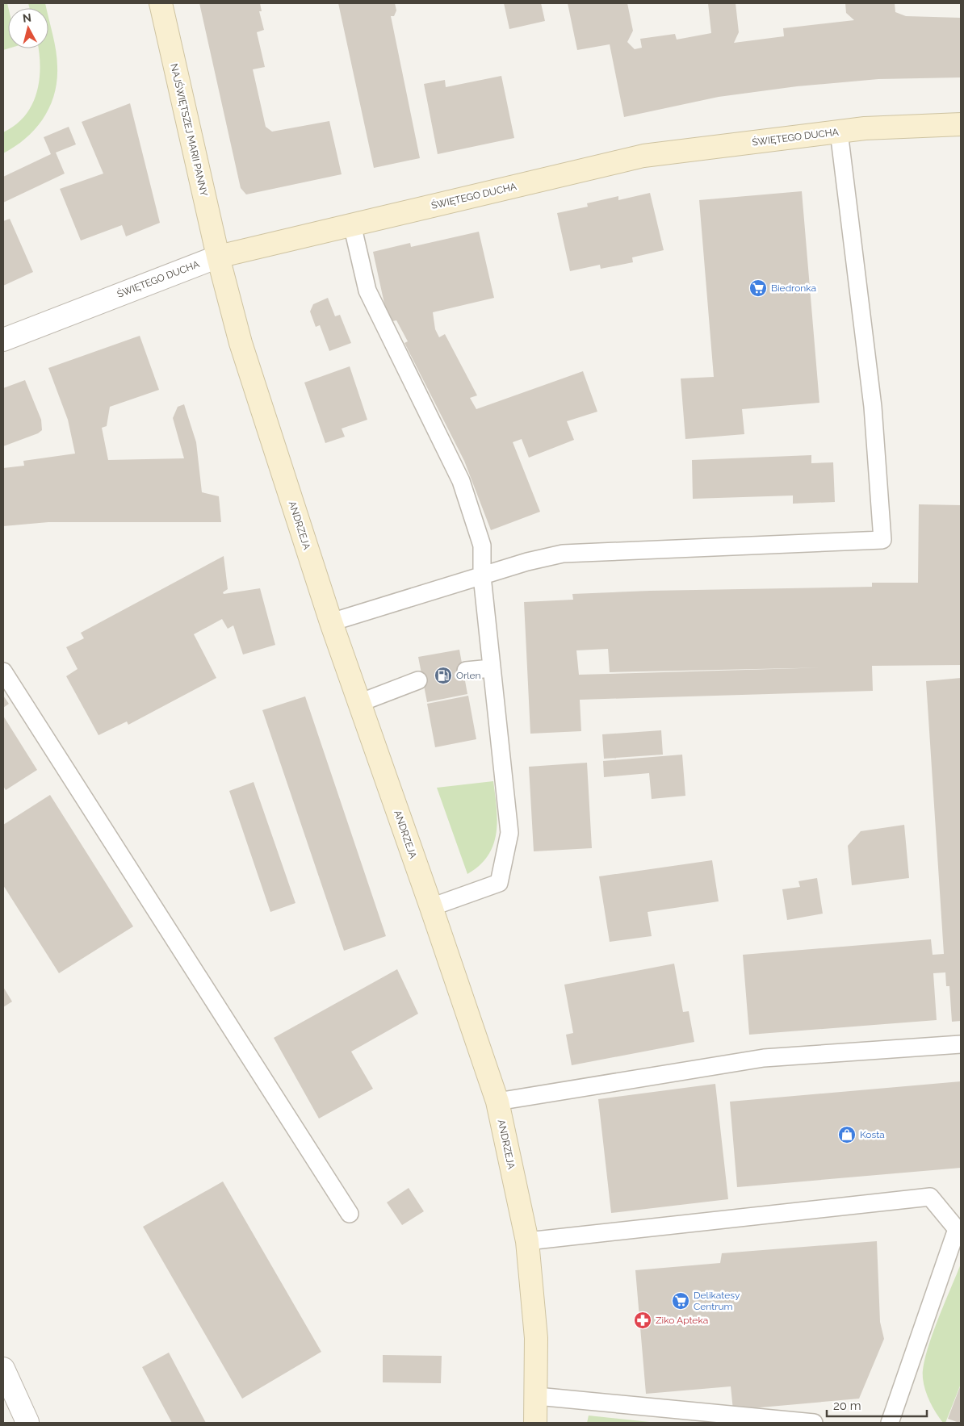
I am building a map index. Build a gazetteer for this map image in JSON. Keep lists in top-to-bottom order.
{
  "streets": {
    "street": ["NAJŚWIĘTSZEJ MARII PANNY", "ŚWIĘTEGO DUCHA", "ANDRZEJA"]
  },
  "crossings": [
    ["NAJŚWIĘTSZEJ MARII PANNY", "ŚWIĘTEGO DUCHA"],
    ["NAJŚWIĘTSZEJ MARII PANNY", "ANDRZEJA"],
    ["ŚWIĘTEGO DUCHA", "ANDRZEJA"]
  ],
  "places": {
    "supermarket": ["Biedronka", "Delikatesy Centrum"],
    "fuel station": ["Orlen"],
    "shop": ["Kosta"],
    "pharmacy": ["Ziko Apteka"]
  },
  "scale_bar": "20 m",
  "north": "top"
}
